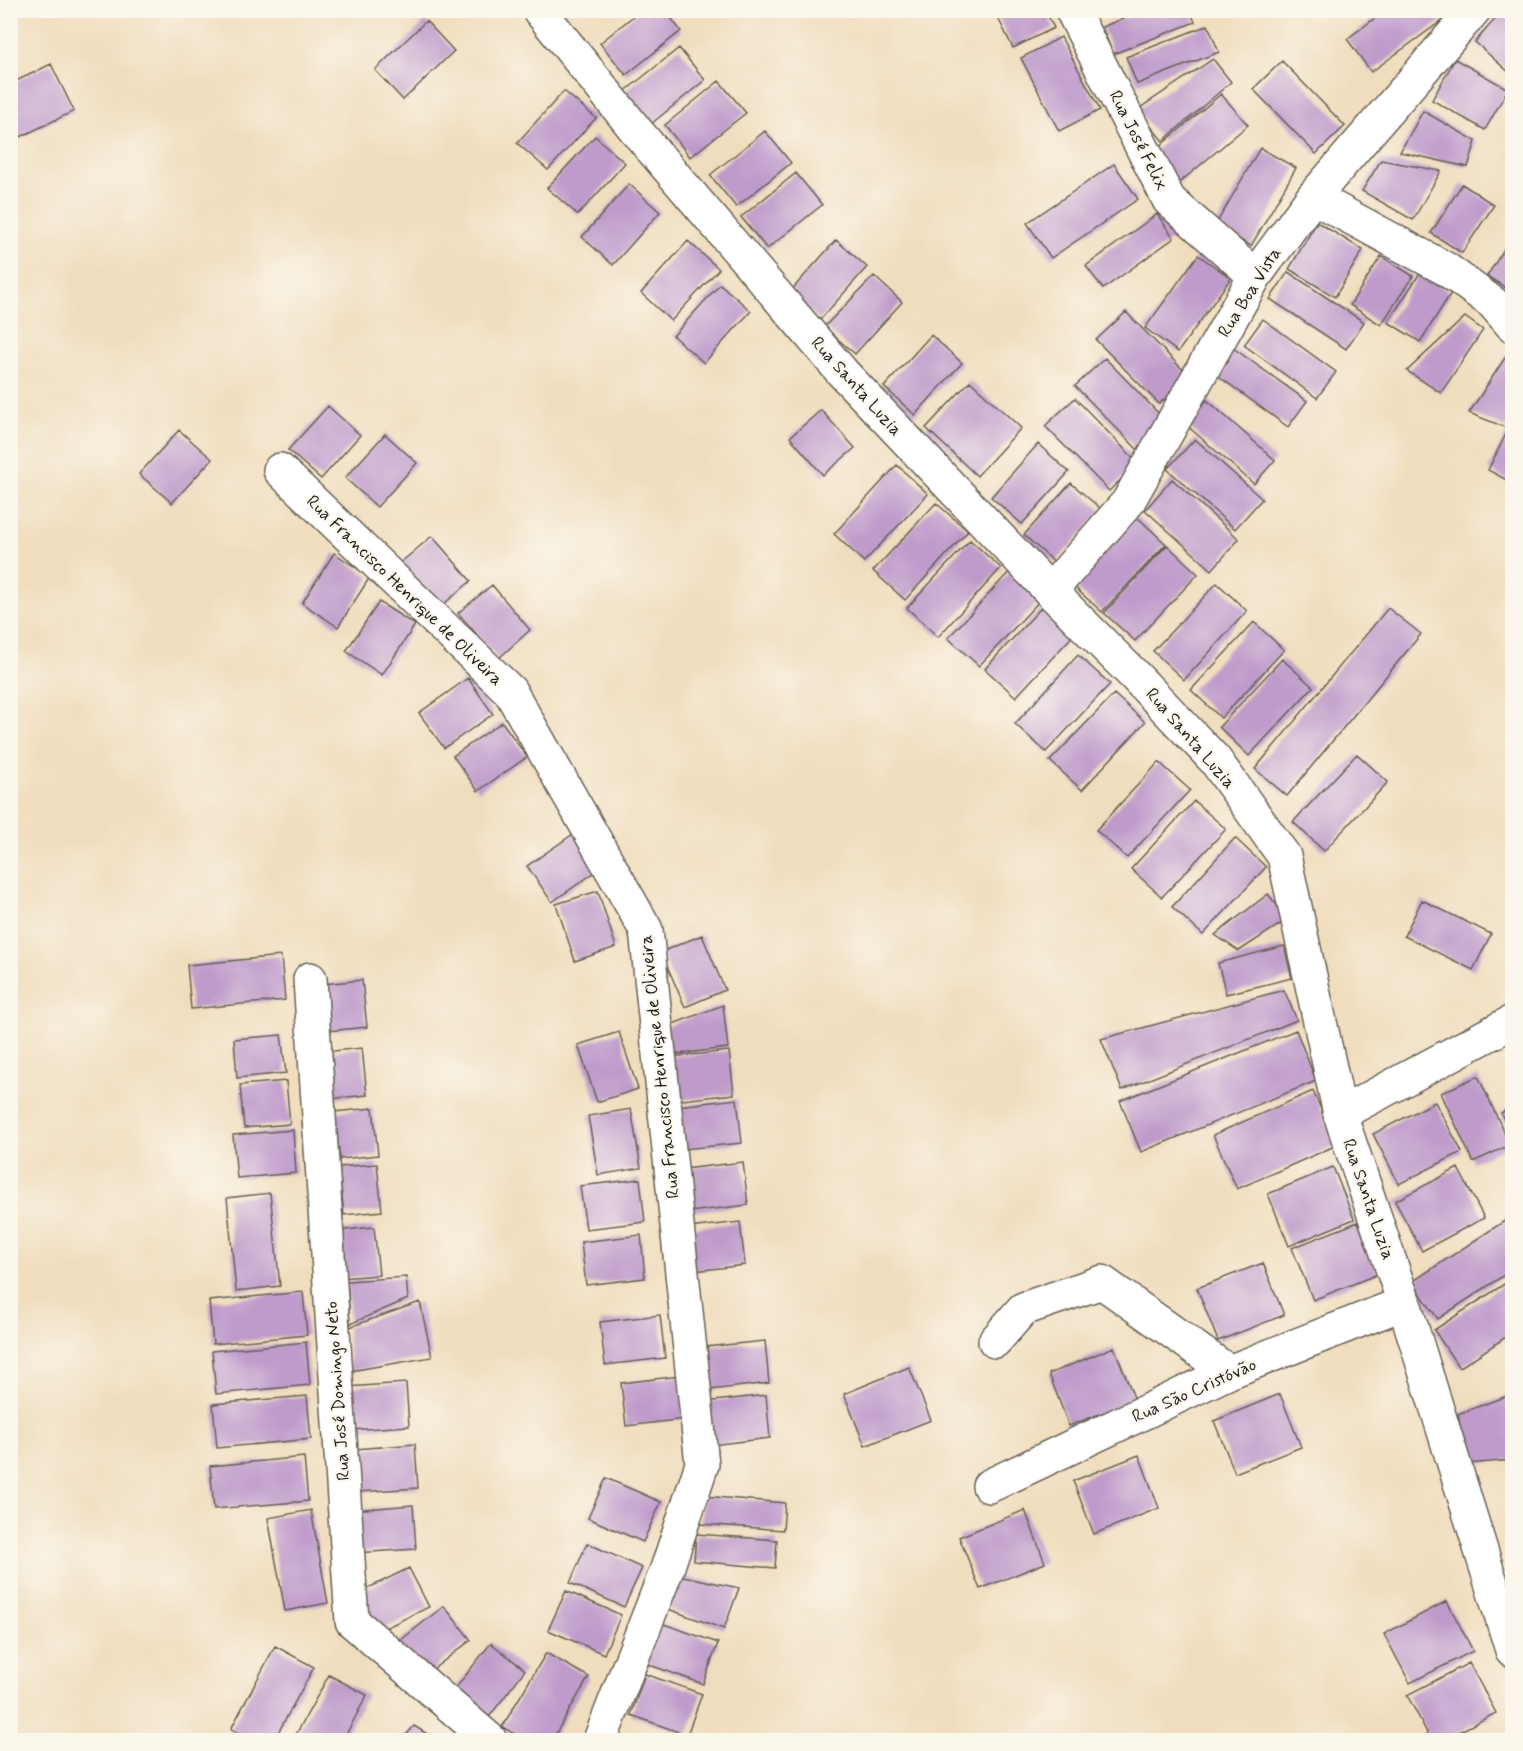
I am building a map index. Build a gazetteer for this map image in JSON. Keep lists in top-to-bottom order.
{
  "streets": {
    "street": [
      "Rua José Felix",
      "Rua Boa Vista",
      "Rua Santa Luzia",
      "Rua Francisco Henrique de Oliveira",
      "Rua São Cristóvão",
      "Rua José Domingo Neto"
    ]
  },
  "crossings": [
    ["Rua José Felix", "Rua Boa Vista"],
    ["Rua Boa Vista", "Rua Santa Luzia"],
    ["Rua Santa Luzia", "Rua São Cristóvão"]
  ]
}
